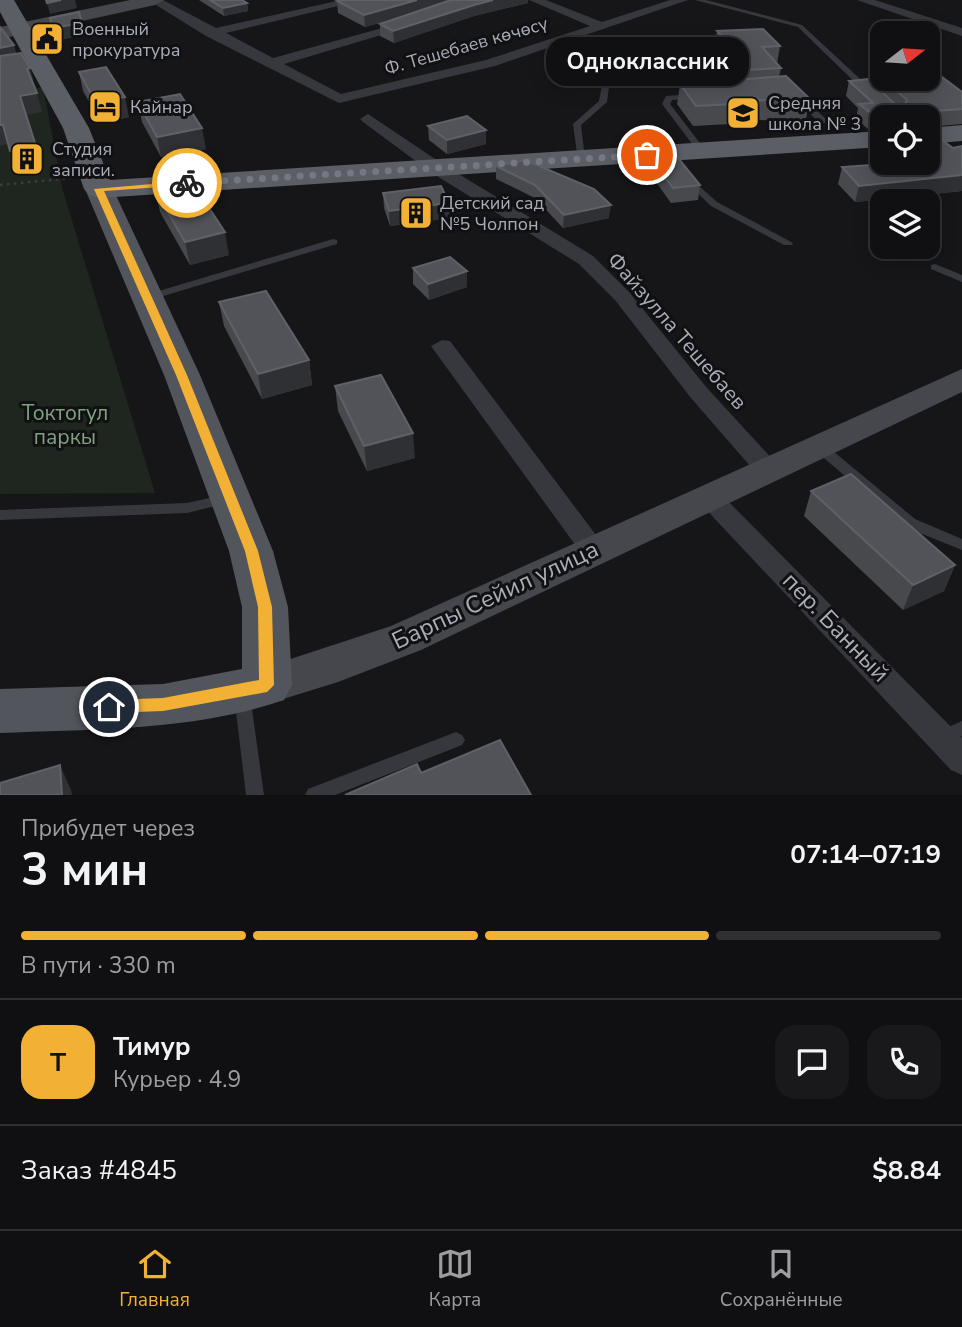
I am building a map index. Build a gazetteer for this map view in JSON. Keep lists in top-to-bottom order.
{
  "streets": {
    "main road": ["Барпы Сейил улица"],
    "street": ["Ф. Тешебаев көчөсү", "Файзулла Тешебаев", "пер. Банный"]
  },
  "crossings": [
    ["Файзулла Тешебаев", "Барпы Сейил улица"],
    ["Барпы Сейил улица", "пер. Банный"]
  ],
  "parks": ["Токтогул паркы"],
  "places": {
    "public building": ["Военный прокуратура"],
    "hotel": ["Кайнар"],
    "school or university": ["Средняя школа № 3"],
    "other": ["Одноклассник"],
    "building": ["Студия записи.", "Детский сад №5 Чолпон"]
  },
  "north": "right",
  "page": {
    "bubble": "Одноклассник",
    "heading": ["3 мин", "Прибудет через", "07:14–07:19"],
    "panel": [
      "Тимур",
      "Курьер · 4.9",
      "Заказ #4845",
      "$8.84"
    ],
    "bar": "В пути · 330 m",
    "round": "Т",
    "tabs": ["Главная", "Карта", "Сохранённые"]
  }
}
